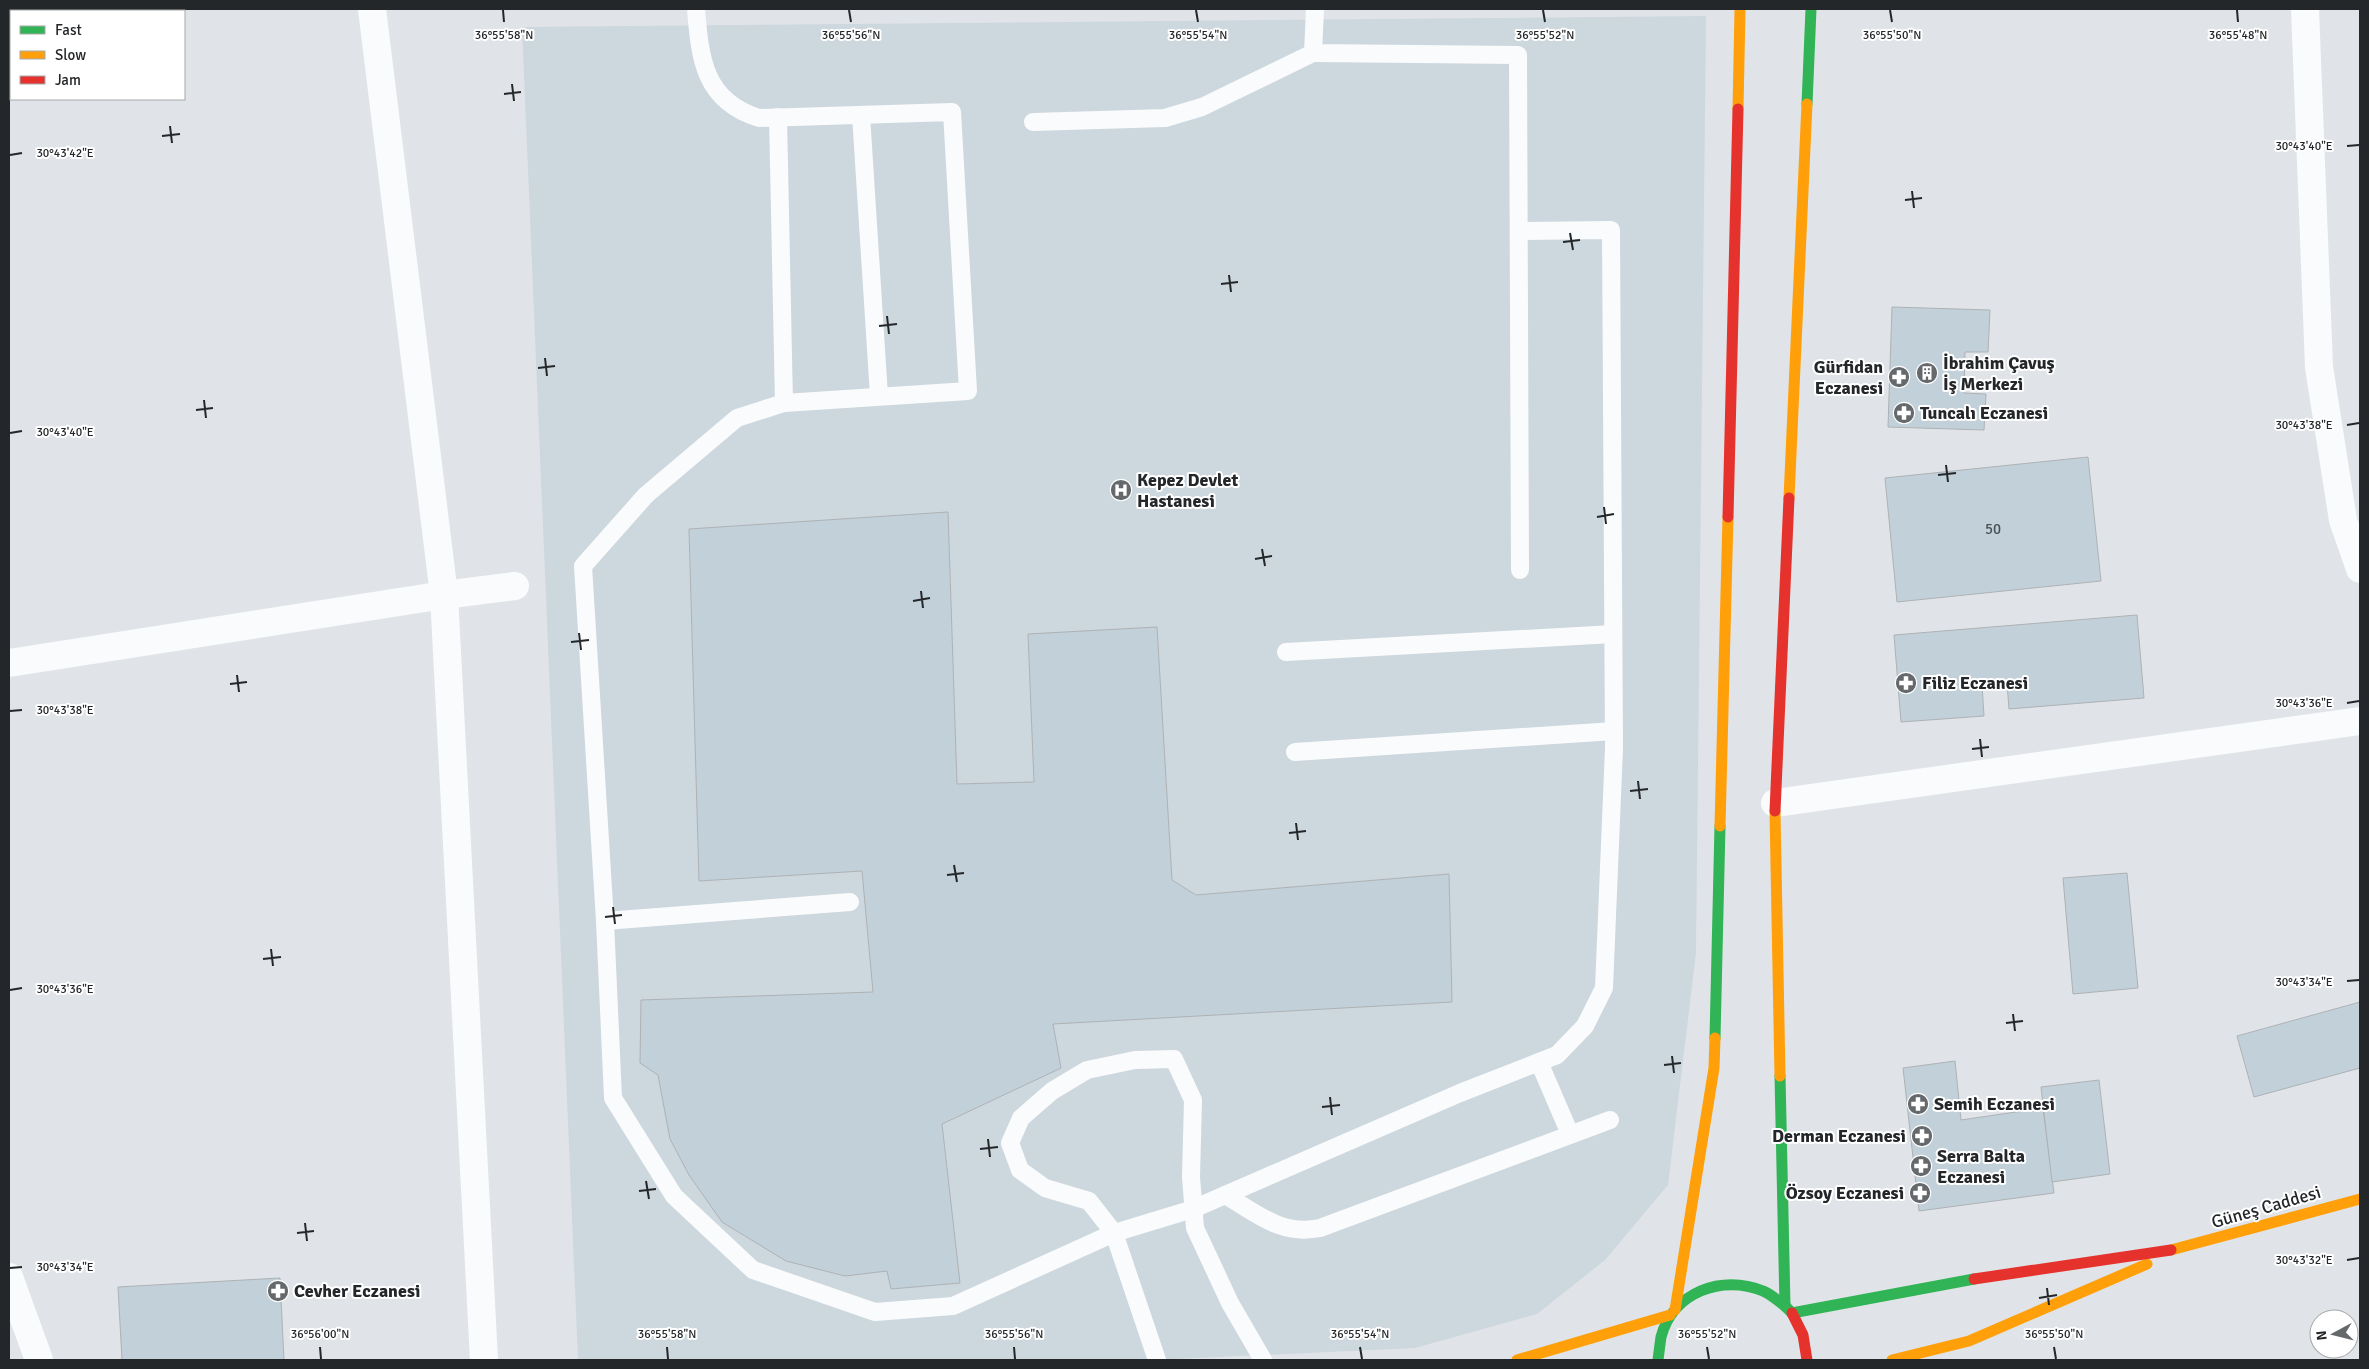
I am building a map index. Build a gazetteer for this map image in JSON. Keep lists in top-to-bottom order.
{
  "streets": {
    "main road": ["Güneş Caddesi"]
  },
  "places": {
    "building": ["İbrahim Çavuş İş Merkezi"],
    "pharmacy": [
      "Gürfidan Eczanesi",
      "Tuncalı Eczanesi",
      "Filiz Eczanesi",
      "Semih Eczanesi",
      "Derman Eczanesi",
      "Serra Balta Eczanesi",
      "Özsoy Eczanesi",
      "Cevher Eczanesi"
    ],
    "hospital": ["Kepez Devlet Hastanesi"]
  },
  "house_numbers": ["50"],
  "legend": ["Fast", "Slow", "Jam"],
  "north": "left",
  "coordinates": [
    "36°55'58\"N",
    "36°55'56\"N",
    "36°55'54\"N",
    "36°55'52\"N",
    "36°55'50\"N",
    "36°55'48\"N",
    "30°43'40\"E",
    "30°43'42\"E",
    "30°43'38\"E",
    "30°43'36\"E",
    "30°43'34\"E",
    "30°43'32\"E",
    "36°56'00\"N"
  ]
}
